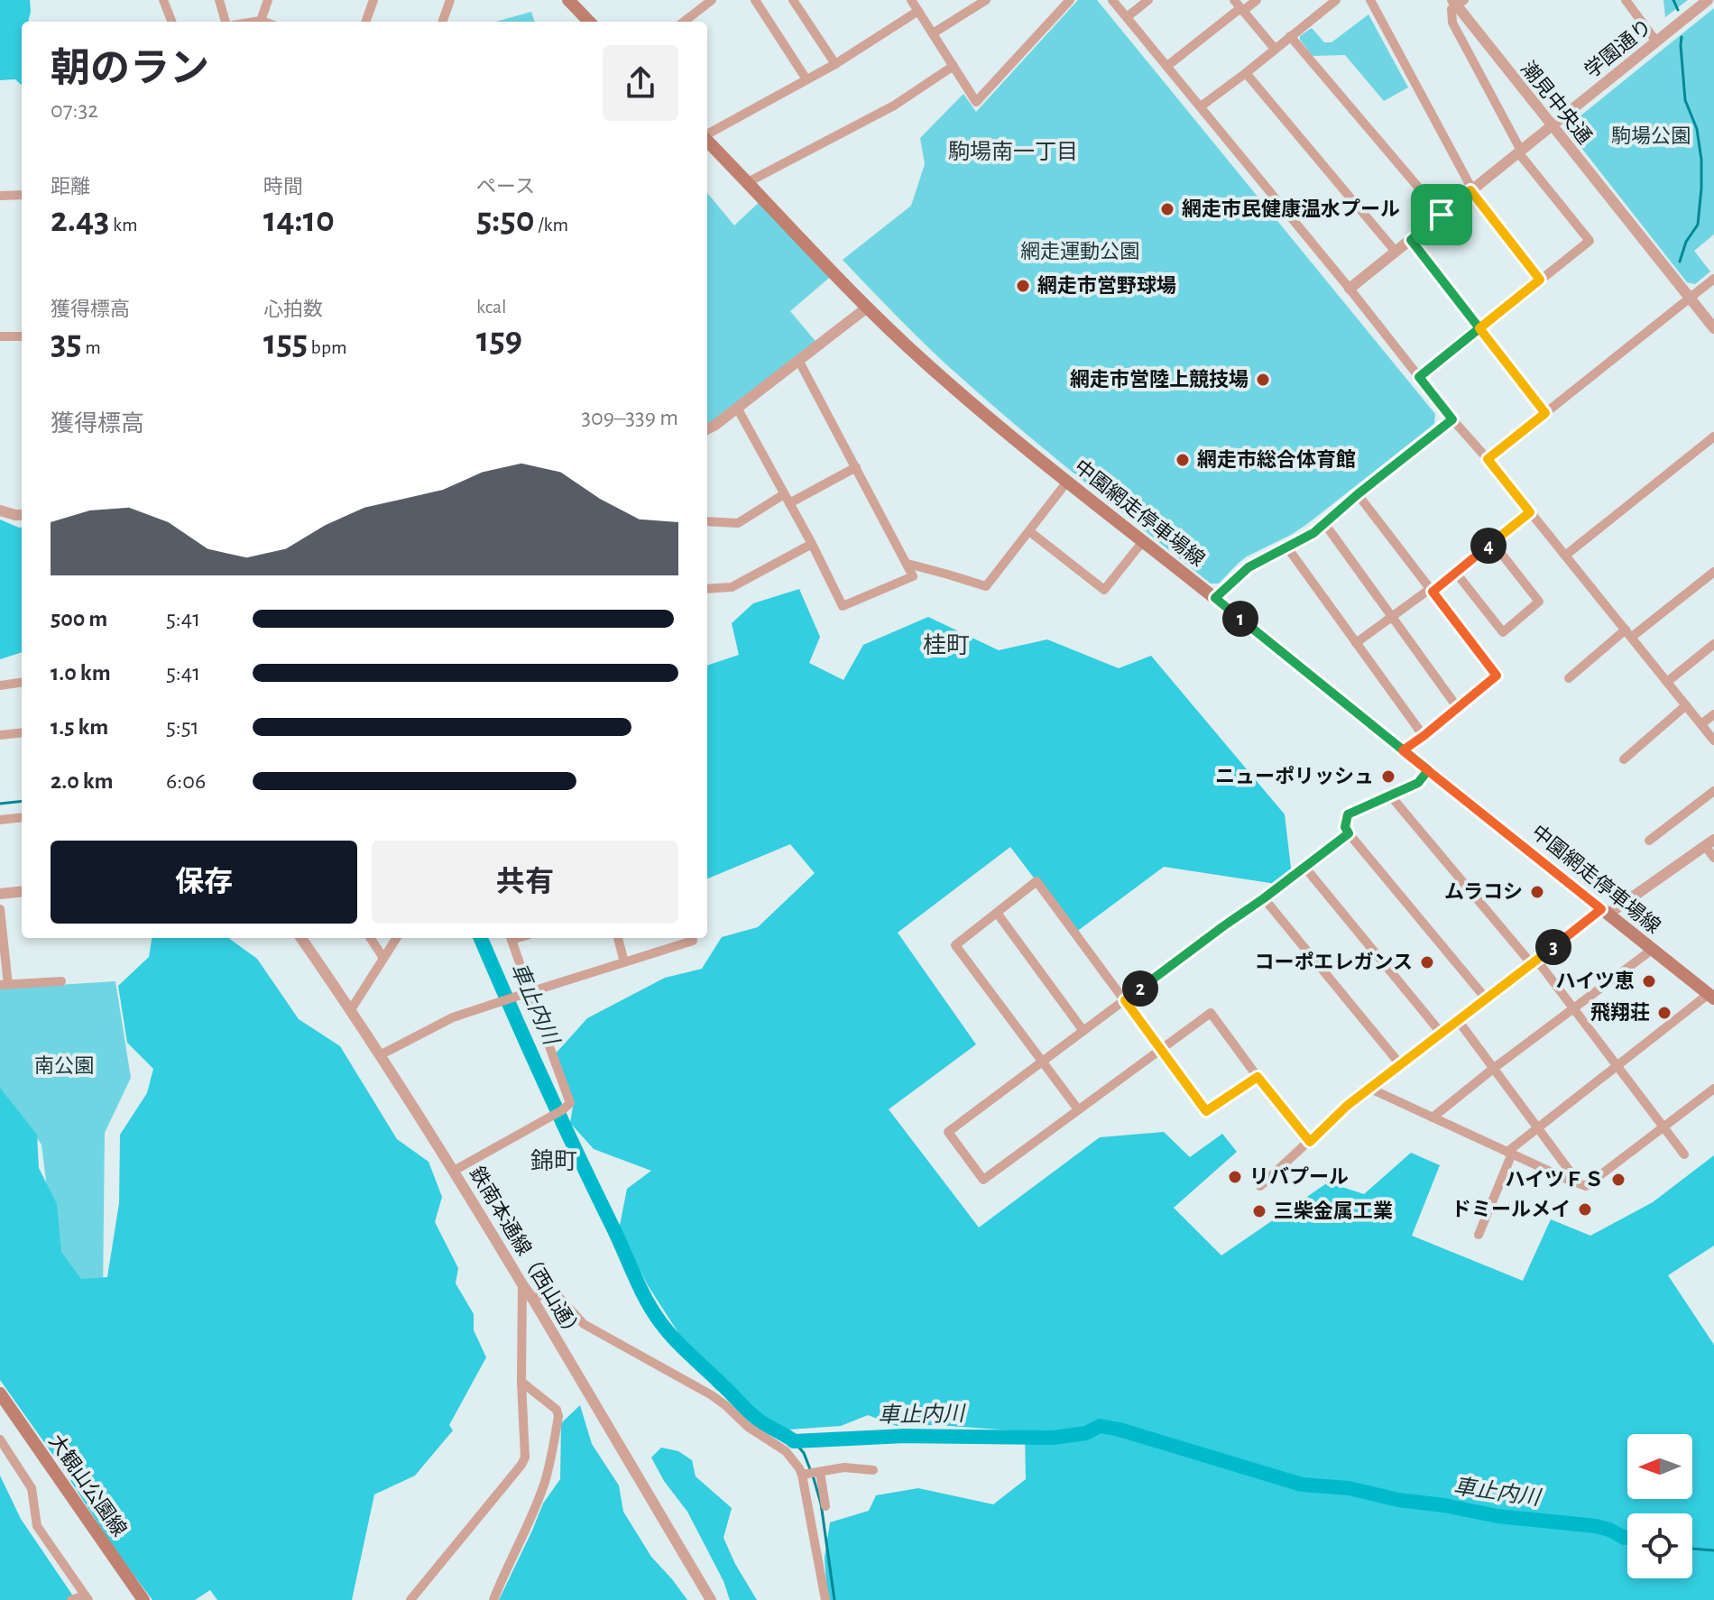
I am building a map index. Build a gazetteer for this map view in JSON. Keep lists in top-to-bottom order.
{
  "streets": {
    "main road": ["中園網走停車場線", "大観山公園線"],
    "street": ["学園通り", "潮見中央通", "鉄南本通線（西山通）"]
  },
  "crossings": [
    ["学園通り", "潮見中央通"]
  ],
  "districts": ["駒場南一丁目", "桂町", "錦町"],
  "water": ["車止内川"],
  "parks": ["駒場公園", "網走運動公園", "南公園"],
  "places": [
    "網走市民健康温水プール",
    "網走市営野球場",
    "網走市営陸上競技場",
    "網走市総合体育館",
    "ニューポリッシュ",
    "ムラコシ",
    "コーポエレガンス",
    "ハイツ恵",
    "飛翔荘",
    "リバプール",
    "ハイツＦＳ",
    "ドミールメイ",
    "三柴金属工業"
  ],
  "north": "left",
  "page": {
    "heading": ["朝のラン", "07:32"],
    "stats": [
      ["距離", "2.43 km"],
      ["時間", "14:10"],
      ["ペース", "5:50 /km"],
      ["獲得標高", "35 m"],
      ["心拍数", "155 bpm"],
      ["kcal", "159"]
    ],
    "chart": ["獲得標高", "309–339 m"],
    "pins": [
      "4",
      "1",
      "3",
      "2"
    ],
    "list": [
      {
        "name": "500 m",
        "note": "5:41"
      },
      {
        "name": "1.0 km",
        "note": "5:41"
      },
      {
        "name": "1.5 km",
        "note": "5:51"
      },
      {
        "name": "2.0 km",
        "note": "6:06"
      }
    ],
    "buttons": ["保存", "共有"]
  }
}
